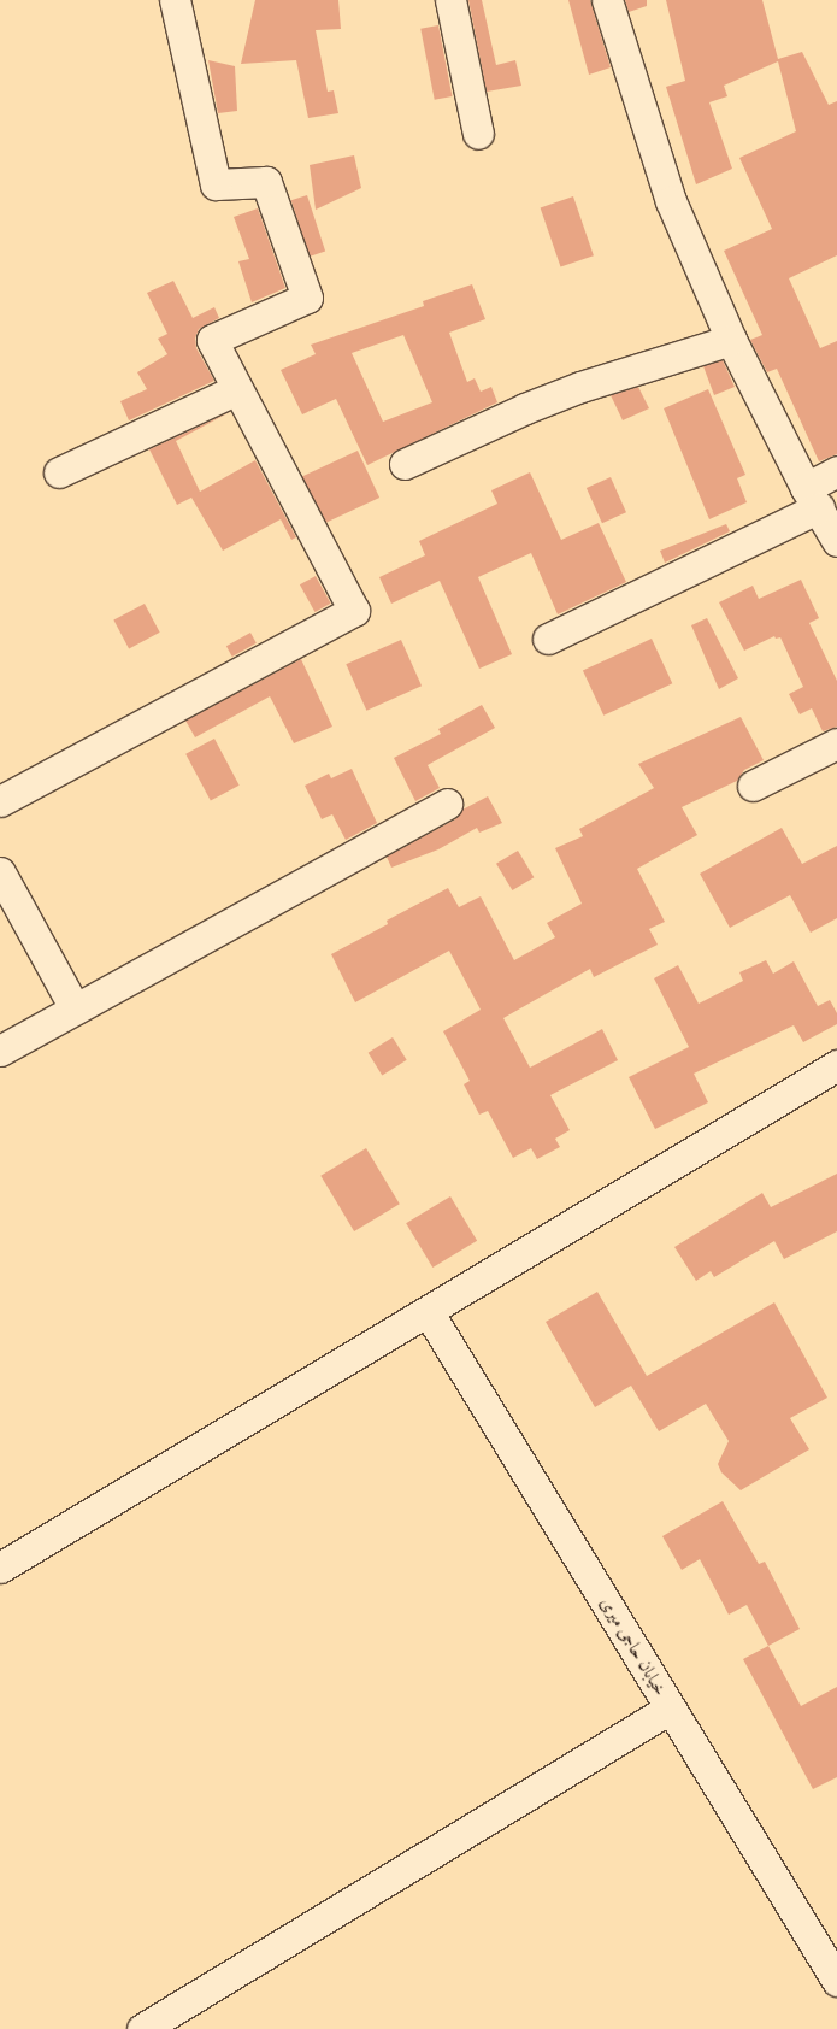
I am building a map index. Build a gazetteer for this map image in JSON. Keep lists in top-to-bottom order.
{
  "streets": {
    "street": ["خیابان حاجی میری"]
  }
}
